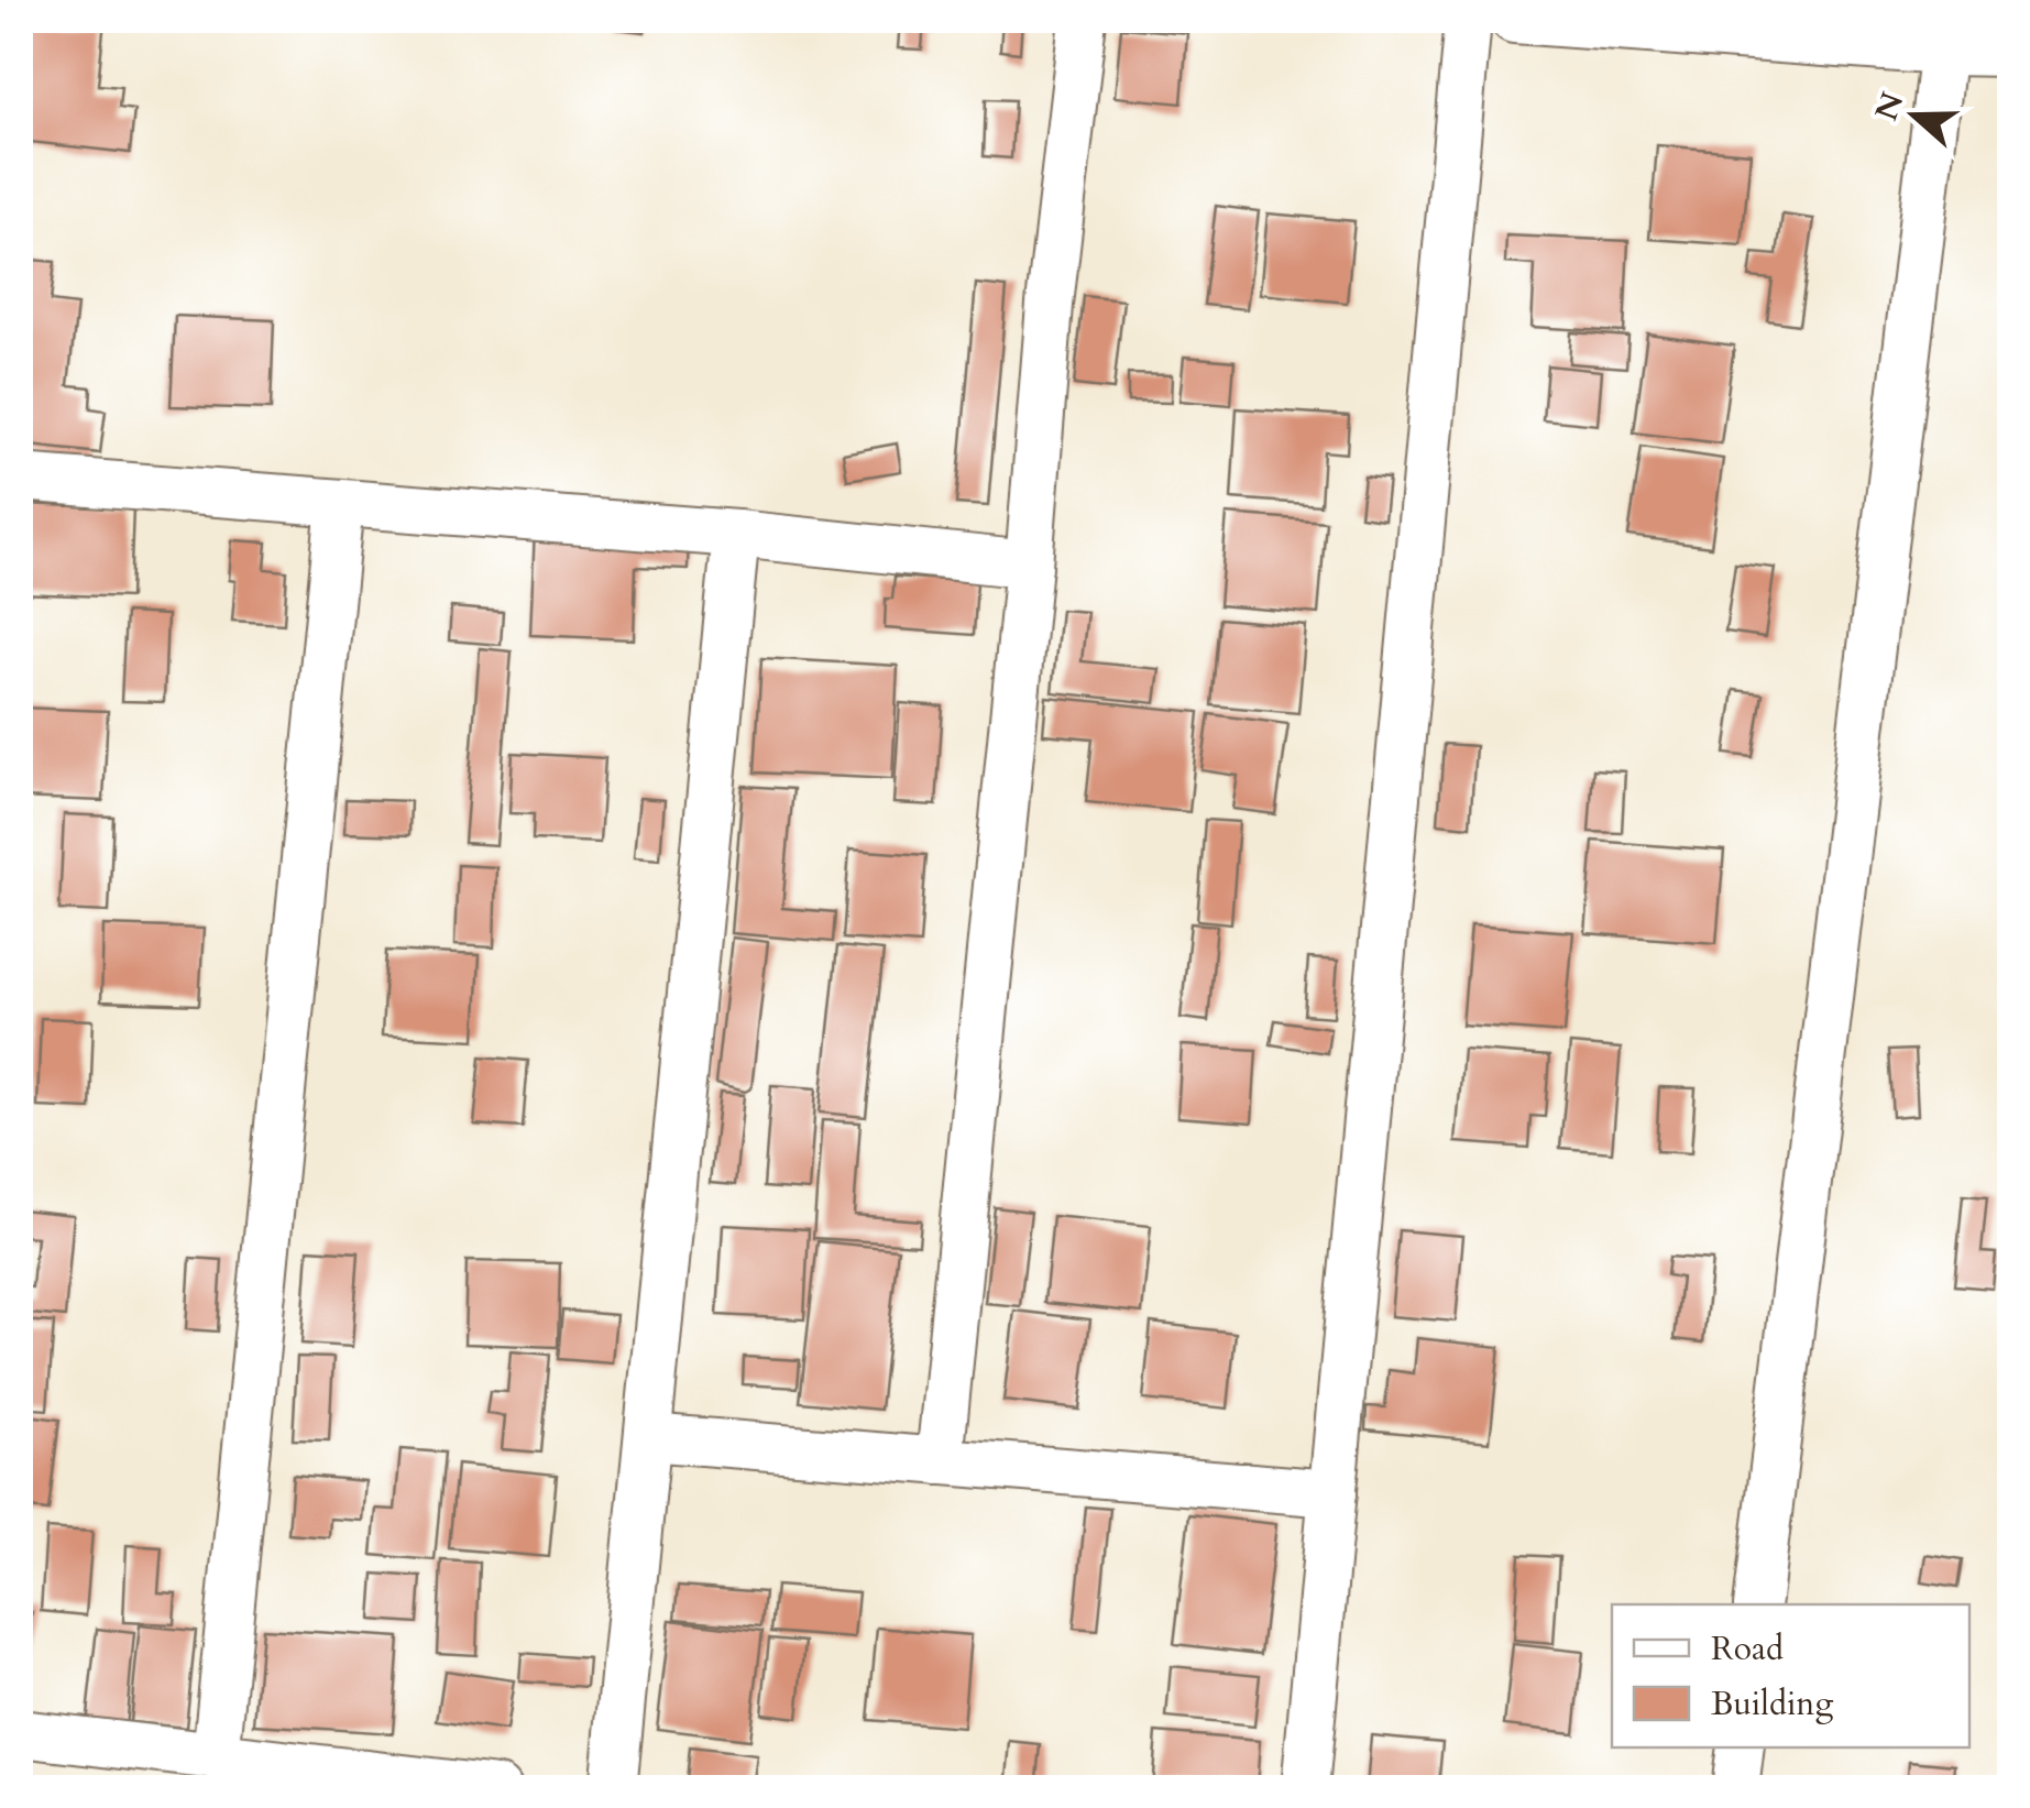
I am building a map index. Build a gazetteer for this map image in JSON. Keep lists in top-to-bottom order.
{
  "legend": ["Road", "Building"],
  "north": "left"
}
